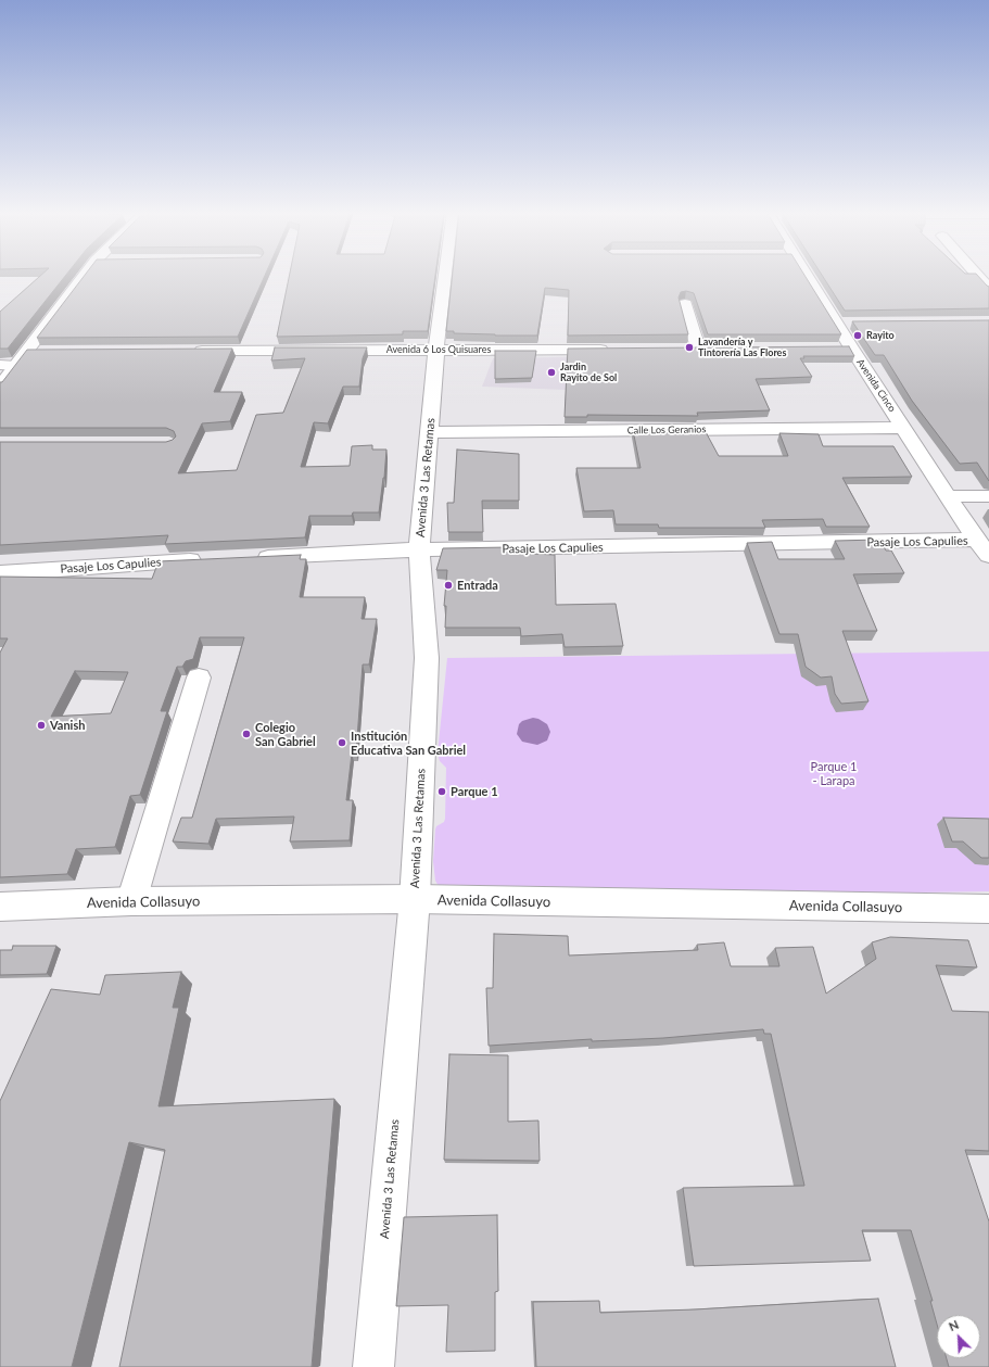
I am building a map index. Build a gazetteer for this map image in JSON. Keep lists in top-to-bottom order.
{
  "streets": {
    "street": [
      "Avenida 6 Los Quisuares",
      "Avenida Cinco",
      "Calle Los Geranios",
      "Avenida 3 Las Retamas",
      "Pasaje Los Capulies",
      "Avenida Collasuyo"
    ]
  },
  "crossings": [
    ["Avenida 6 Los Quisuares", "Avenida 3 Las Retamas"],
    ["Avenida Cinco", "Calle Los Geranios"],
    ["Avenida Cinco", "Pasaje Los Capulies"],
    ["Calle Los Geranios", "Avenida 3 Las Retamas"],
    ["Avenida 3 Las Retamas", "Pasaje Los Capulies"],
    ["Avenida 3 Las Retamas", "Avenida Collasuyo"]
  ],
  "parks": ["Parque 1 - Larapa"],
  "places": [
    "Rayito",
    "Lavandería y Tintorería Las Flores",
    "Jardin Rayito de Sol",
    "Entrada",
    "Vanish",
    "Colegio San Gabriel",
    "Institución Educativa San Gabriel",
    "Parque 1"
  ],
  "north": "top left"
}
